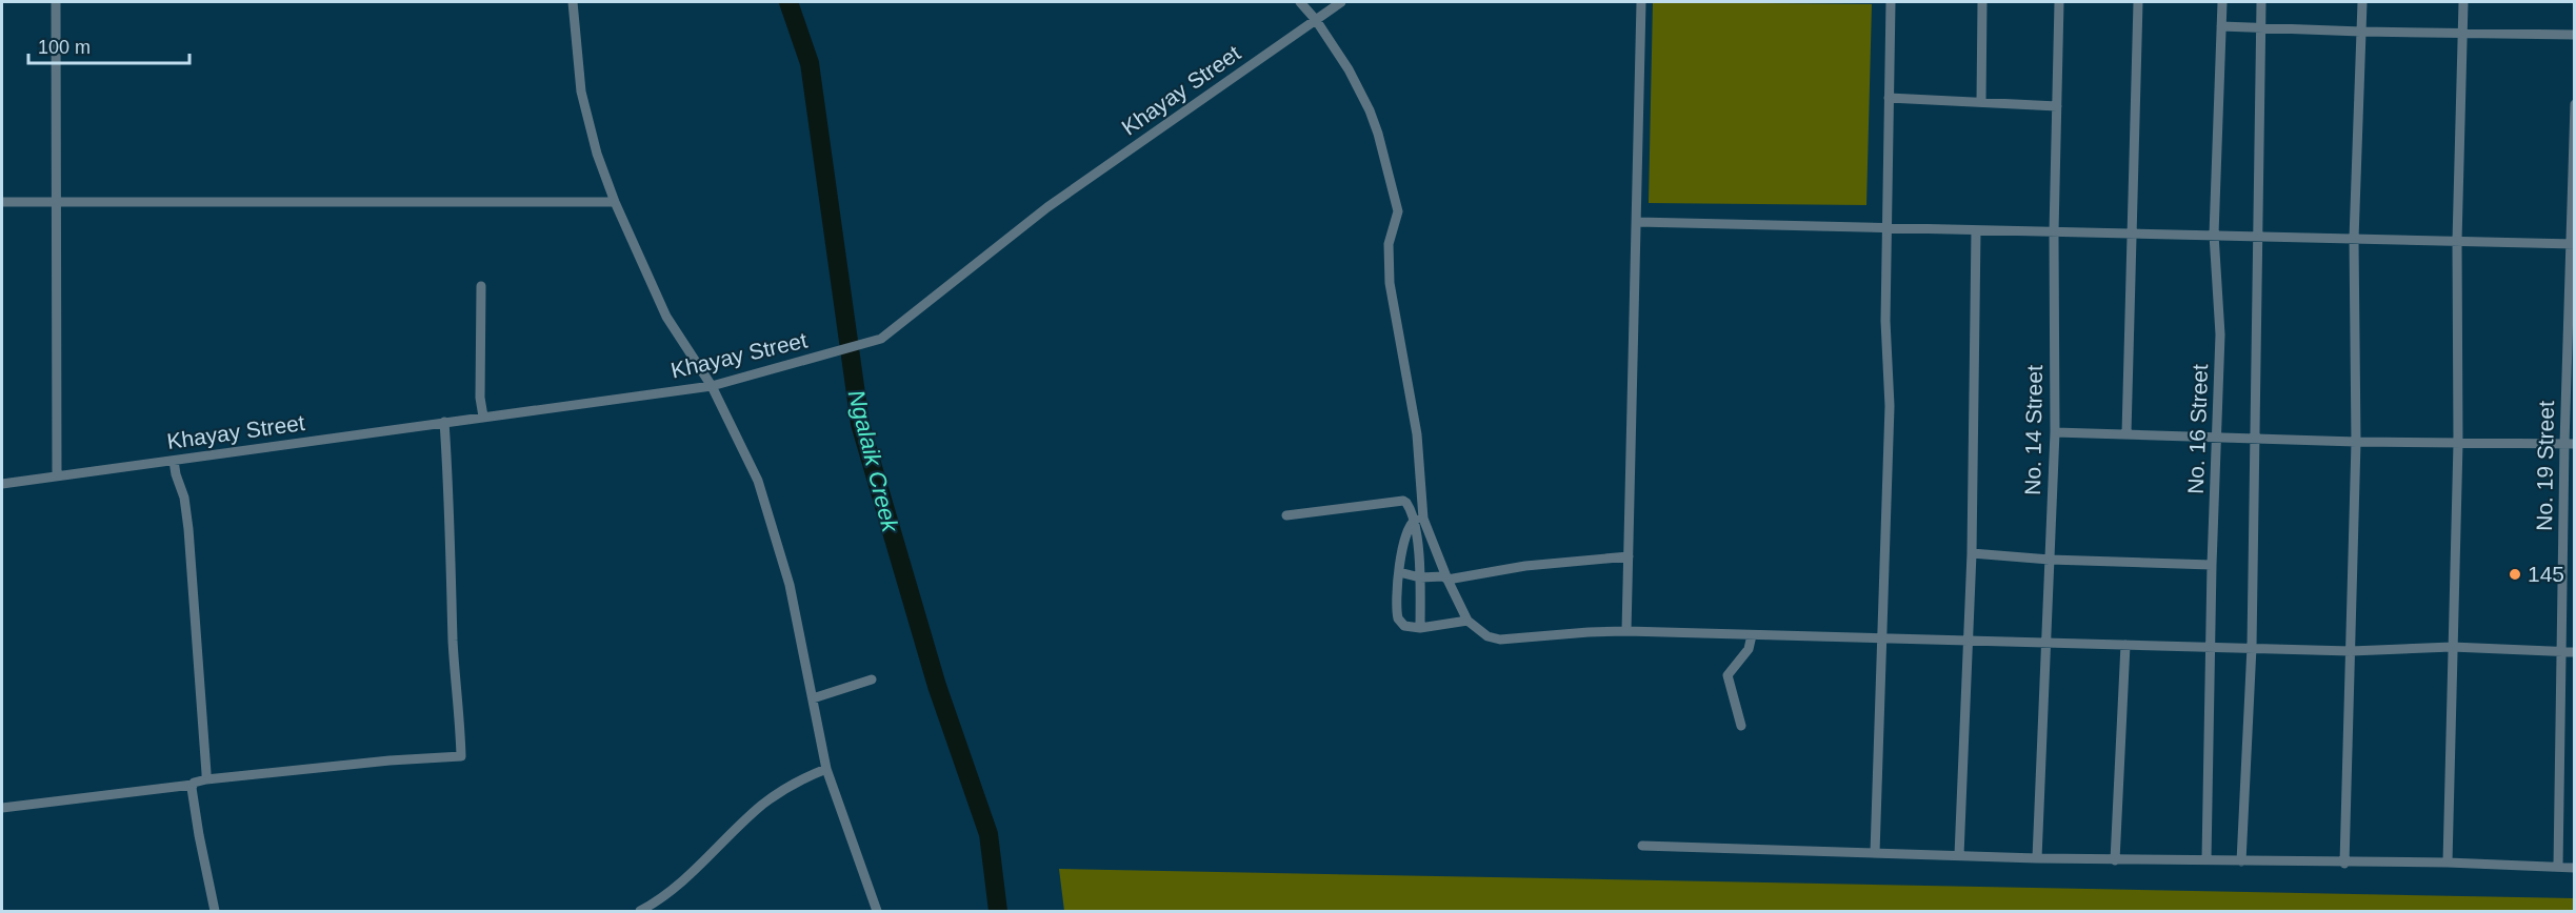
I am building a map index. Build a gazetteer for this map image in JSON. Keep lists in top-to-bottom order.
{
  "streets": {
    "street": [
      "Khayay Street",
      "No. 16 Street",
      "No. 14 Street",
      "No. 19 Street"
    ]
  },
  "water": ["Ngalaik Creek"],
  "places": ["145"],
  "scale_bar": "100 m"
}
